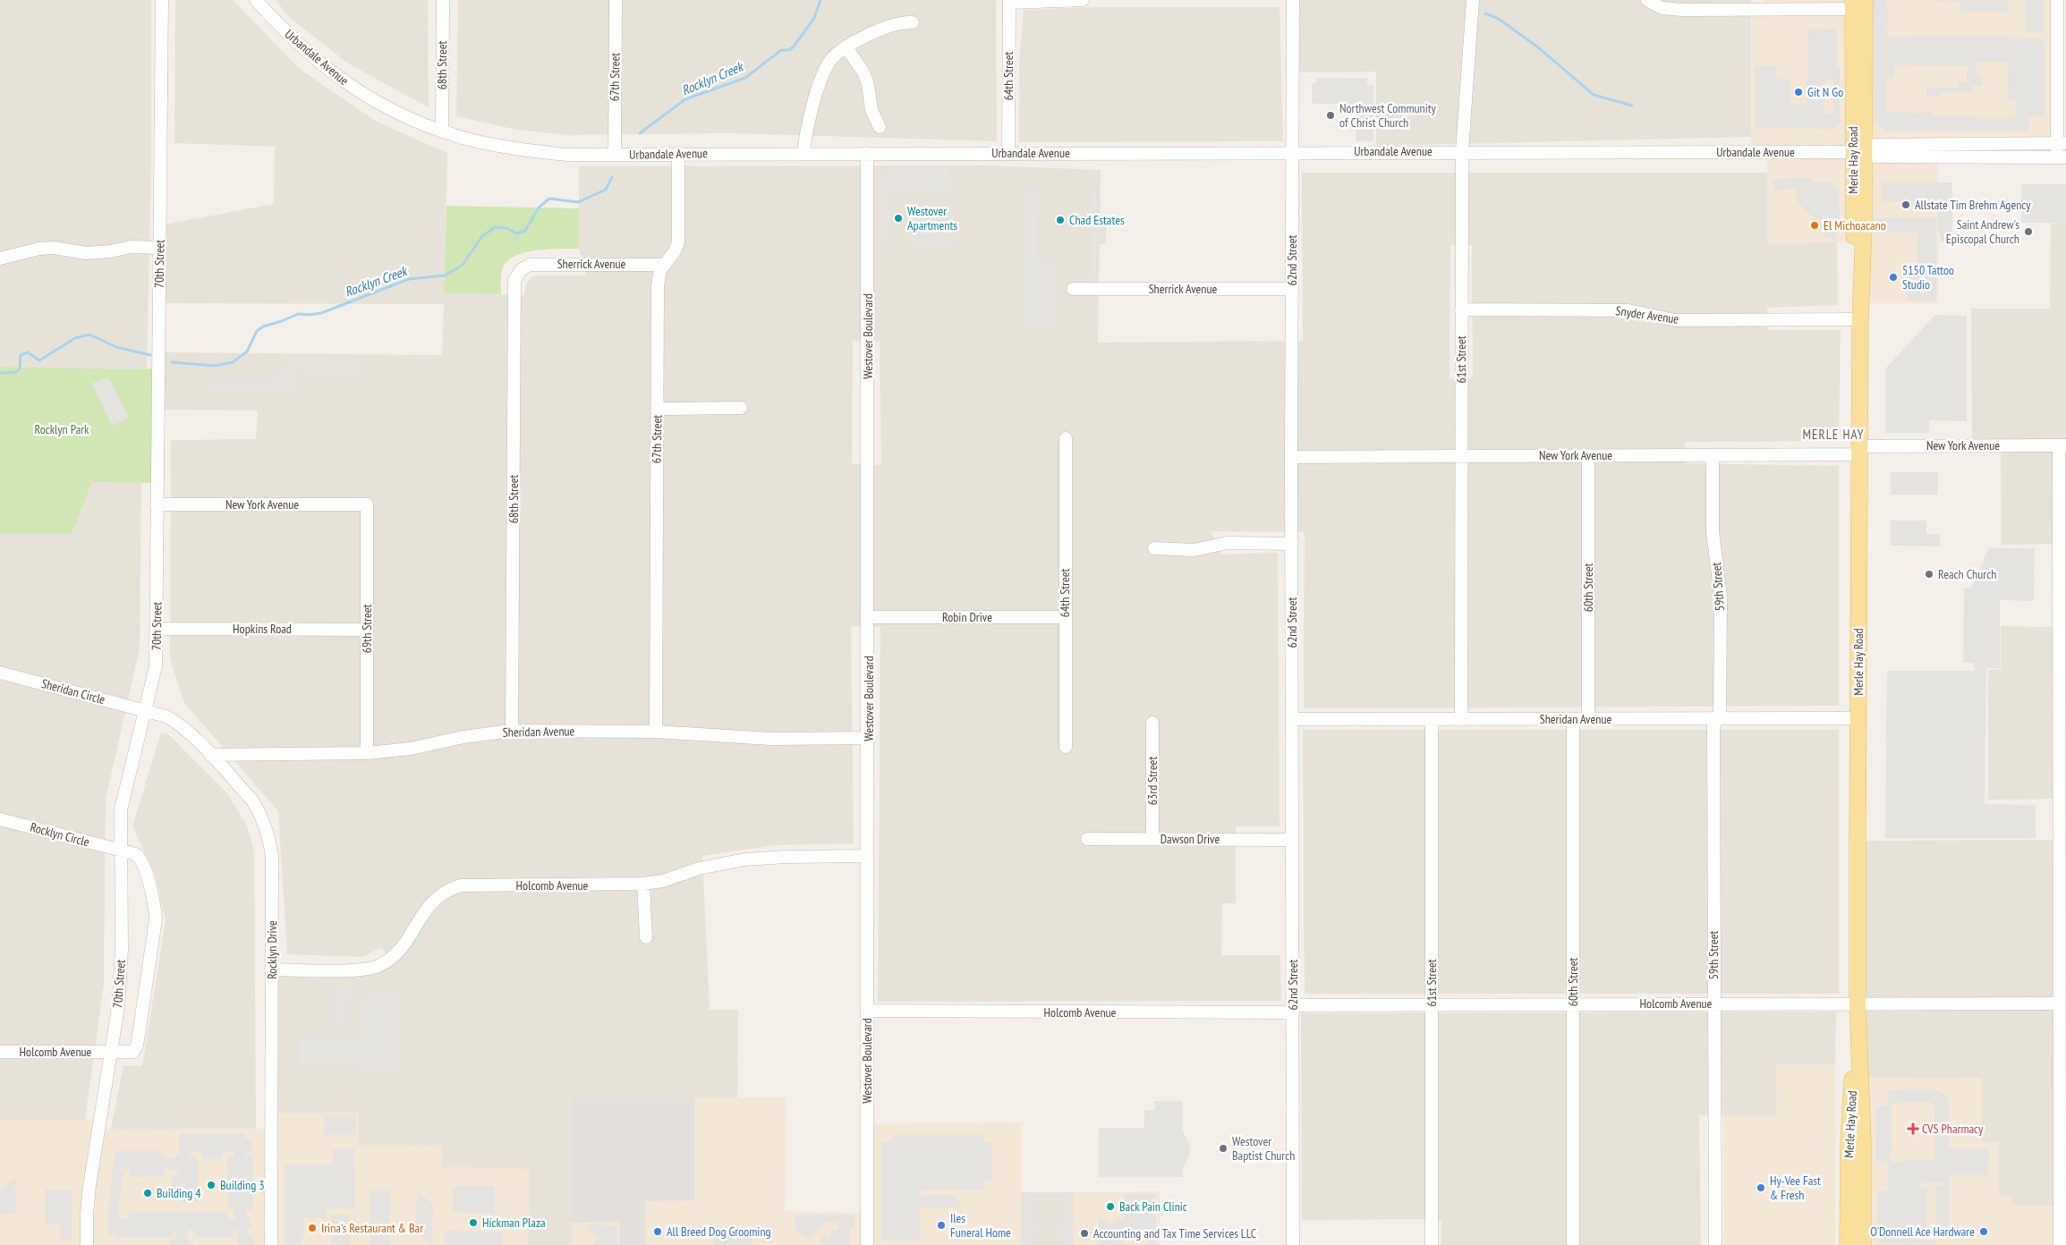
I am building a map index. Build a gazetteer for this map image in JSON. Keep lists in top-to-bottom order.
{
  "streets": {
    "main road": ["Merle Hay Road"],
    "street": [
      "Urbandale Avenue",
      "68th Street",
      "64th Street",
      "67th Street",
      "62nd Street",
      "70th Street",
      "Sherrick Avenue",
      "Snyder Avenue",
      "Westover Boulevard",
      "61st Street",
      "New York Avenue",
      "59th Street",
      "60th Street",
      "Robin Drive",
      "Hopkins Road",
      "69th Street",
      "Sheridan Circle",
      "Sheridan Avenue",
      "63rd Street",
      "Rocklyn Circle",
      "Dawson Drive",
      "Holcomb Avenue",
      "Rocklyn Drive"
    ]
  },
  "crossings": [
    ["Urbandale Avenue", "68th Street"],
    ["Urbandale Avenue", "64th Street"],
    ["Urbandale Avenue", "67th Street"],
    ["Urbandale Avenue", "Merle Hay Road"],
    ["Urbandale Avenue", "62nd Street"],
    ["Urbandale Avenue", "Westover Boulevard"],
    ["Urbandale Avenue", "61st Street"],
    ["68th Street", "Sherrick Avenue"],
    ["68th Street", "Sheridan Avenue"],
    ["64th Street", "Robin Drive"],
    ["67th Street", "Sherrick Avenue"],
    ["67th Street", "Sheridan Avenue"],
    ["Merle Hay Road", "Snyder Avenue"],
    ["Merle Hay Road", "New York Avenue"],
    ["Merle Hay Road", "Sheridan Avenue"],
    ["Merle Hay Road", "Holcomb Avenue"],
    ["62nd Street", "Sherrick Avenue"],
    ["62nd Street", "New York Avenue"],
    ["62nd Street", "Sheridan Avenue"],
    ["62nd Street", "Dawson Drive"],
    ["62nd Street", "Holcomb Avenue"],
    ["70th Street", "New York Avenue"],
    ["70th Street", "Hopkins Road"],
    ["70th Street", "Sheridan Circle"],
    ["70th Street", "Rocklyn Circle"],
    ["70th Street", "Holcomb Avenue"],
    ["70th Street", "Rocklyn Drive"],
    ["Snyder Avenue", "61st Street"],
    ["Westover Boulevard", "Robin Drive"],
    ["Westover Boulevard", "Sheridan Avenue"],
    ["Westover Boulevard", "Holcomb Avenue"],
    ["61st Street", "New York Avenue"],
    ["61st Street", "Sheridan Avenue"],
    ["61st Street", "Holcomb Avenue"],
    ["New York Avenue", "59th Street"],
    ["New York Avenue", "60th Street"],
    ["New York Avenue", "69th Street"],
    ["59th Street", "Sheridan Avenue"],
    ["59th Street", "Holcomb Avenue"],
    ["60th Street", "Sheridan Avenue"],
    ["60th Street", "Holcomb Avenue"],
    ["Hopkins Road", "69th Street"],
    ["69th Street", "Sheridan Avenue"],
    ["Sheridan Circle", "Rocklyn Drive"],
    ["Sheridan Avenue", "Rocklyn Drive"],
    ["63rd Street", "Dawson Drive"],
    ["Rocklyn Circle", "Holcomb Avenue"],
    ["Holcomb Avenue", "Rocklyn Drive"]
  ],
  "districts": ["MERLE HAY"],
  "water": ["Rocklyn Creek"],
  "parks": ["Rocklyn Park"],
  "places": {
    "other": [
      "Git N Go",
      "Northwest Community of Christ Church",
      "Allstate Tim Brehm Agency",
      "Westover Apartments",
      "Chad Estates",
      "El Michoacano",
      "Saint Andrew's Episcopal Church",
      "5150 Tattoo Studio",
      "Reach Church",
      "Westover Baptist Church",
      "Building 3",
      "Hy-Vee Fast & Fresh",
      "Building 4",
      "Back Pain Clinic",
      "Hickman Plaza",
      "Iles Funeral Home",
      "Irina's Restaurant & Bar",
      "All Breed Dog Grooming",
      "O'Donnell Ace Hardware",
      "Accounting and Tax Time Services LLC"
    ],
    "health": ["CVS Pharmacy"]
  }
}
